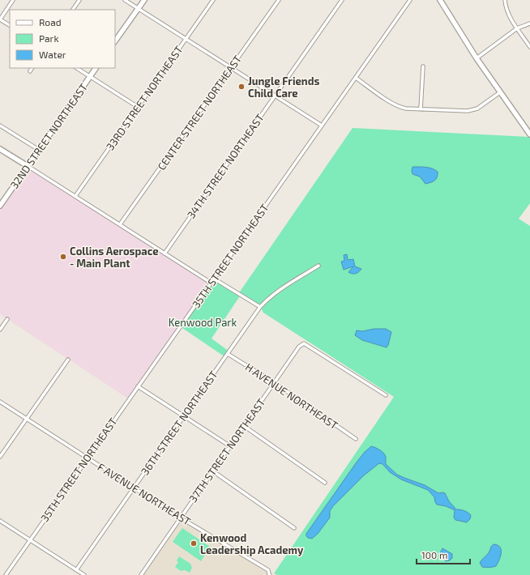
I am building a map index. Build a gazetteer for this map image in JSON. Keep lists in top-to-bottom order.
{
  "streets": {
    "main road": ["32ND STREET NORTHEAST"],
    "street": [
      "33RD STREET NORTHEAST",
      "CENTER STREET NORTHEAST",
      "34TH STREET NORTHEAST",
      "35TH STREET NORTHEAST",
      "H AVENUE NORTHEAST",
      "36TH STREET NORTHEAST",
      "37TH STREET NORTHEAST",
      "F AVENUE NORTHEAST"
    ]
  },
  "crossings": [
    ["35TH STREET NORTHEAST", "F AVENUE NORTHEAST"],
    ["H AVENUE NORTHEAST", "36TH STREET NORTHEAST"],
    ["H AVENUE NORTHEAST", "37TH STREET NORTHEAST"],
    ["36TH STREET NORTHEAST", "F AVENUE NORTHEAST"],
    ["37TH STREET NORTHEAST", "F AVENUE NORTHEAST"]
  ],
  "parks": ["Kenwood Park"],
  "places": ["Jungle Friends Child Care", "Collins Aerospace - Main Plant", "Kenwood Leadership Academy"],
  "legend": ["Road", "Park", "Water"],
  "scale_bar": "100 m"
}
